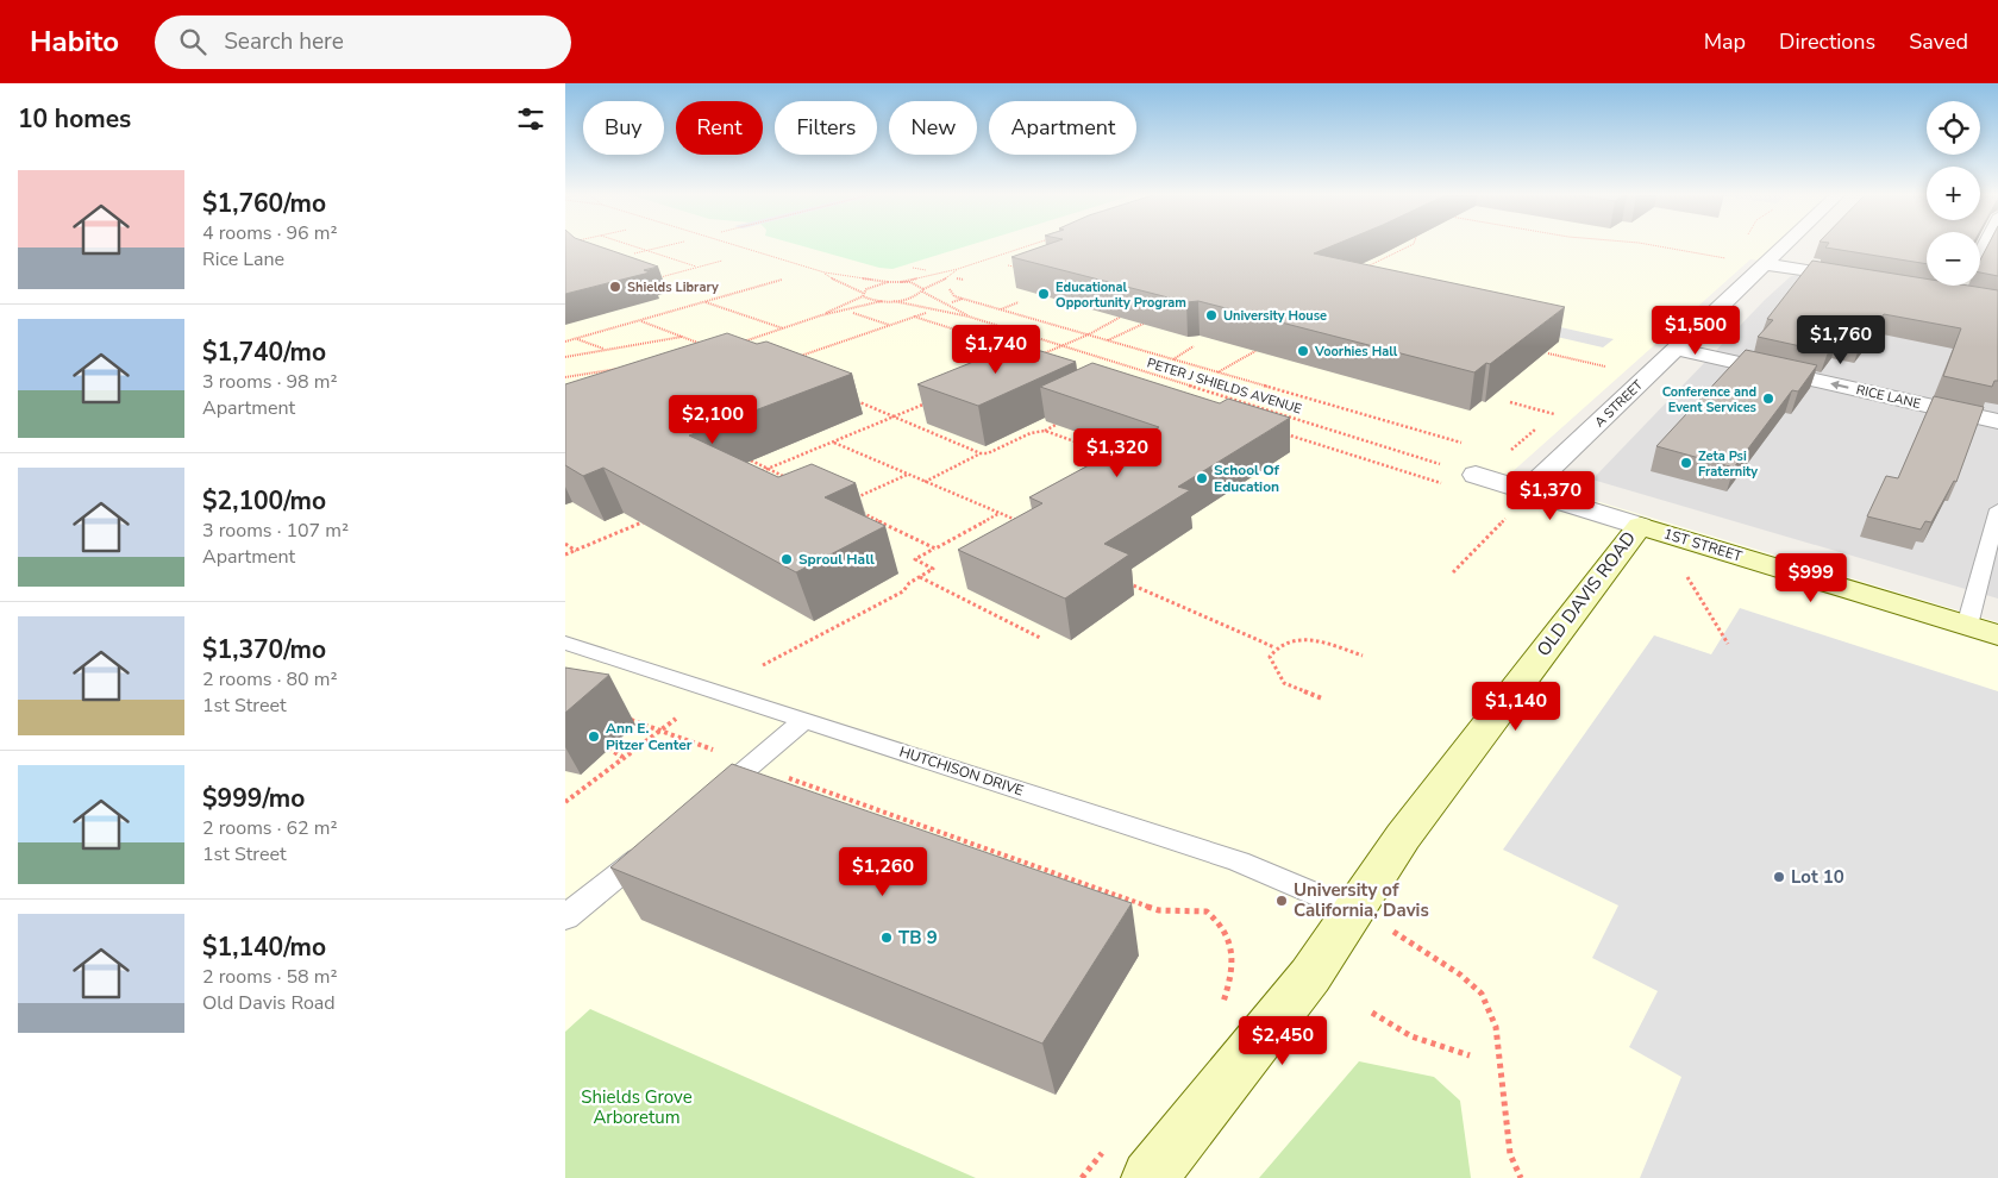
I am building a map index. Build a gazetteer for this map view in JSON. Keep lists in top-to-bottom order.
{
  "streets": {
    "street": [
      "RICE LANE",
      "A STREET",
      "1ST STREET",
      "OLD DAVIS ROAD"
    ],
    "lane": ["HUTCHISON DRIVE"],
    "path": ["PETER J SHIELDS AVENUE"]
  },
  "crossings": [
    ["PETER J SHIELDS AVENUE", "1ST STREET"],
    ["RICE LANE", "A STREET"],
    ["A STREET", "1ST STREET"],
    ["1ST STREET", "OLD DAVIS ROAD"],
    ["OLD DAVIS ROAD", "HUTCHISON DRIVE"]
  ],
  "parks": ["Shields Grove Arboretum"],
  "places": [
    "Shields Library",
    "Educational Opportunity Program",
    "University House",
    "Voorhies Hall",
    "Conference and Event Services",
    "Zeta Psi Fraternity",
    "School Of Education",
    "Sproul Hall",
    "Ann E. Pitzer Center",
    "Lot 10",
    "University of California, Davis",
    "TB 9"
  ],
  "page": {
    "header": "Habito",
    "search": "Search here",
    "nav": ["Map", "Directions", "Saved"],
    "heading": "10 homes",
    "map_buttons": ["+", "−"],
    "chip": [
      "Buy",
      "Rent",
      "Filters",
      "New",
      "Apartment"
    ],
    "list": [
      {
        "name": "$1,760/mo",
        "note": "4 rooms · 96 m² · Rice Lane"
      },
      {
        "name": "$1,740/mo",
        "note": "3 rooms · 98 m² · Apartment"
      },
      {
        "name": "$2,100/mo",
        "note": "3 rooms · 107 m² · Apartment"
      },
      {
        "name": "$1,370/mo",
        "note": "2 rooms · 80 m² · 1st Street"
      },
      {
        "name": "$999/mo",
        "note": "2 rooms · 62 m² · 1st Street"
      },
      {
        "name": "$1,140/mo",
        "note": "2 rooms · 58 m² · Old Davis Road"
      }
    ],
    "price": [
      "$1,500",
      "$1,760",
      "$1,740",
      "$2,100",
      "$1,320",
      "$1,370",
      "$999",
      "$1,140",
      "$1,260",
      "$2,450"
    ]
  }
}
